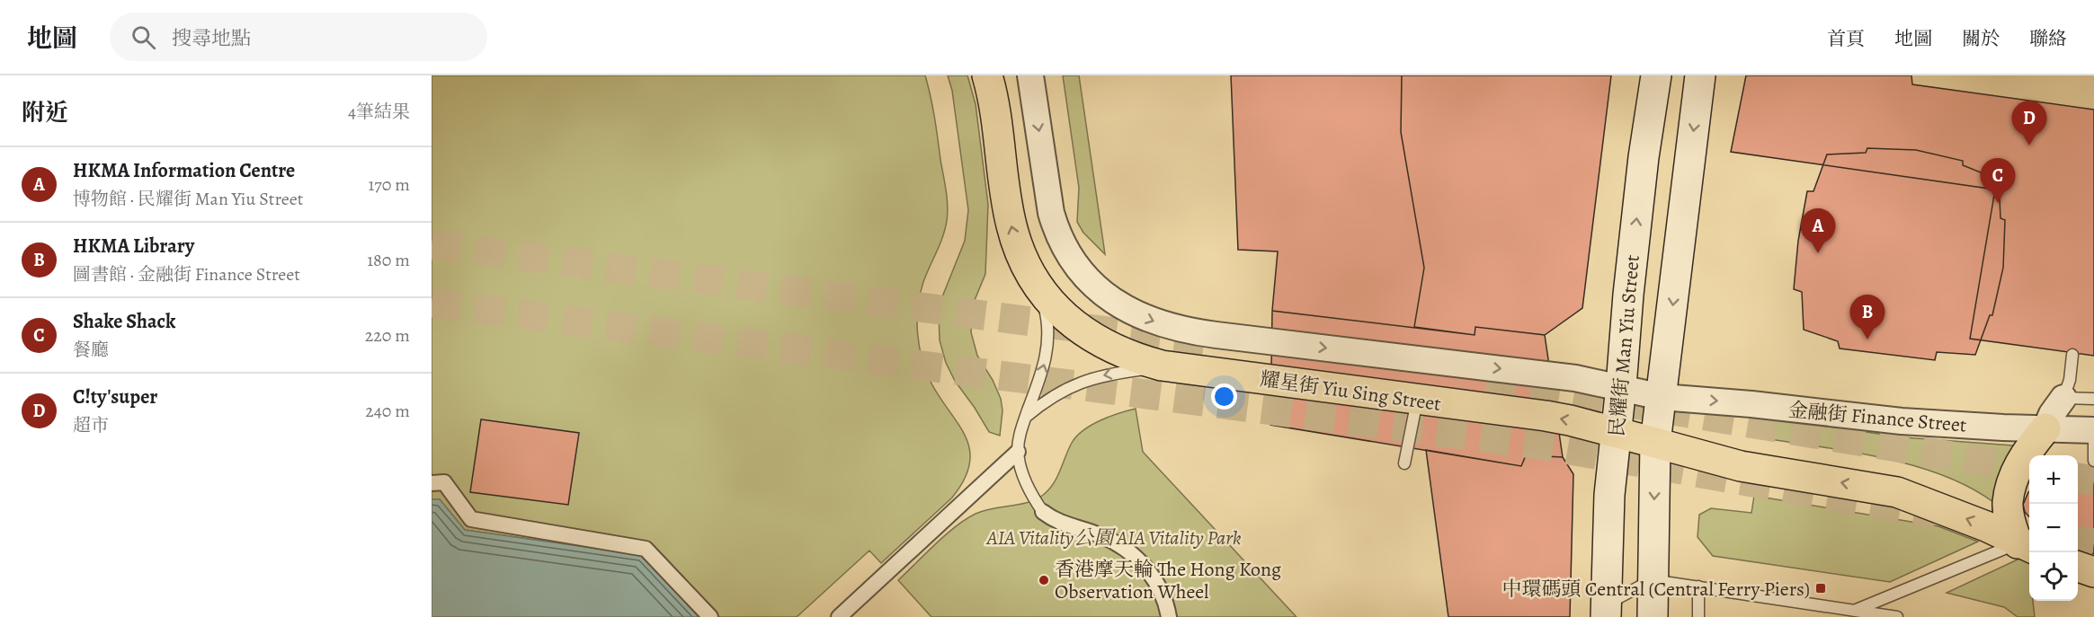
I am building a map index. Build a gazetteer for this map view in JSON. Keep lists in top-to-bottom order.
{
  "streets": {
    "main road": ["民耀街 Man Yiu Street", "耀星街 Yiu Sing Street"],
    "street": ["金融街 Finance Street"]
  },
  "crossings": [
    ["民耀街 Man Yiu Street", "耀星街 Yiu Sing Street"],
    ["民耀街 Man Yiu Street", "金融街 Finance Street"],
    ["耀星街 Yiu Sing Street", "金融街 Finance Street"]
  ],
  "one_way": ["金融街 Finance Street"],
  "parks": ["AIA Vitality公園 AIA Vitality Park"],
  "places": {
    "other": ["香港摩天輪 The Hong Kong Observation Wheel"],
    "transit": ["中環碼頭 Central (Central Ferry Piers)"]
  },
  "page": {
    "header": "地圖",
    "search": "搜尋地點",
    "nav": [
      "首頁",
      "地圖",
      "關於",
      "聯絡"
    ],
    "heading": ["附近", "4筆結果"],
    "pins": [
      "D",
      "C",
      "A",
      "B"
    ],
    "list": [
      {
        "mark": "A",
        "name": "HKMA Information Centre",
        "note": "博物館 · 民耀街 Man Yiu Street",
        "value": "170 m"
      },
      {
        "mark": "B",
        "name": "HKMA Library",
        "note": "圖書館 · 金融街 Finance Street",
        "value": "180 m"
      },
      {
        "mark": "C",
        "name": "Shake Shack",
        "note": "餐廳",
        "value": "220 m"
      },
      {
        "mark": "D",
        "name": "C!ty'super",
        "note": "超市",
        "value": "240 m"
      }
    ],
    "map_buttons": ["+", "−"]
  }
}
